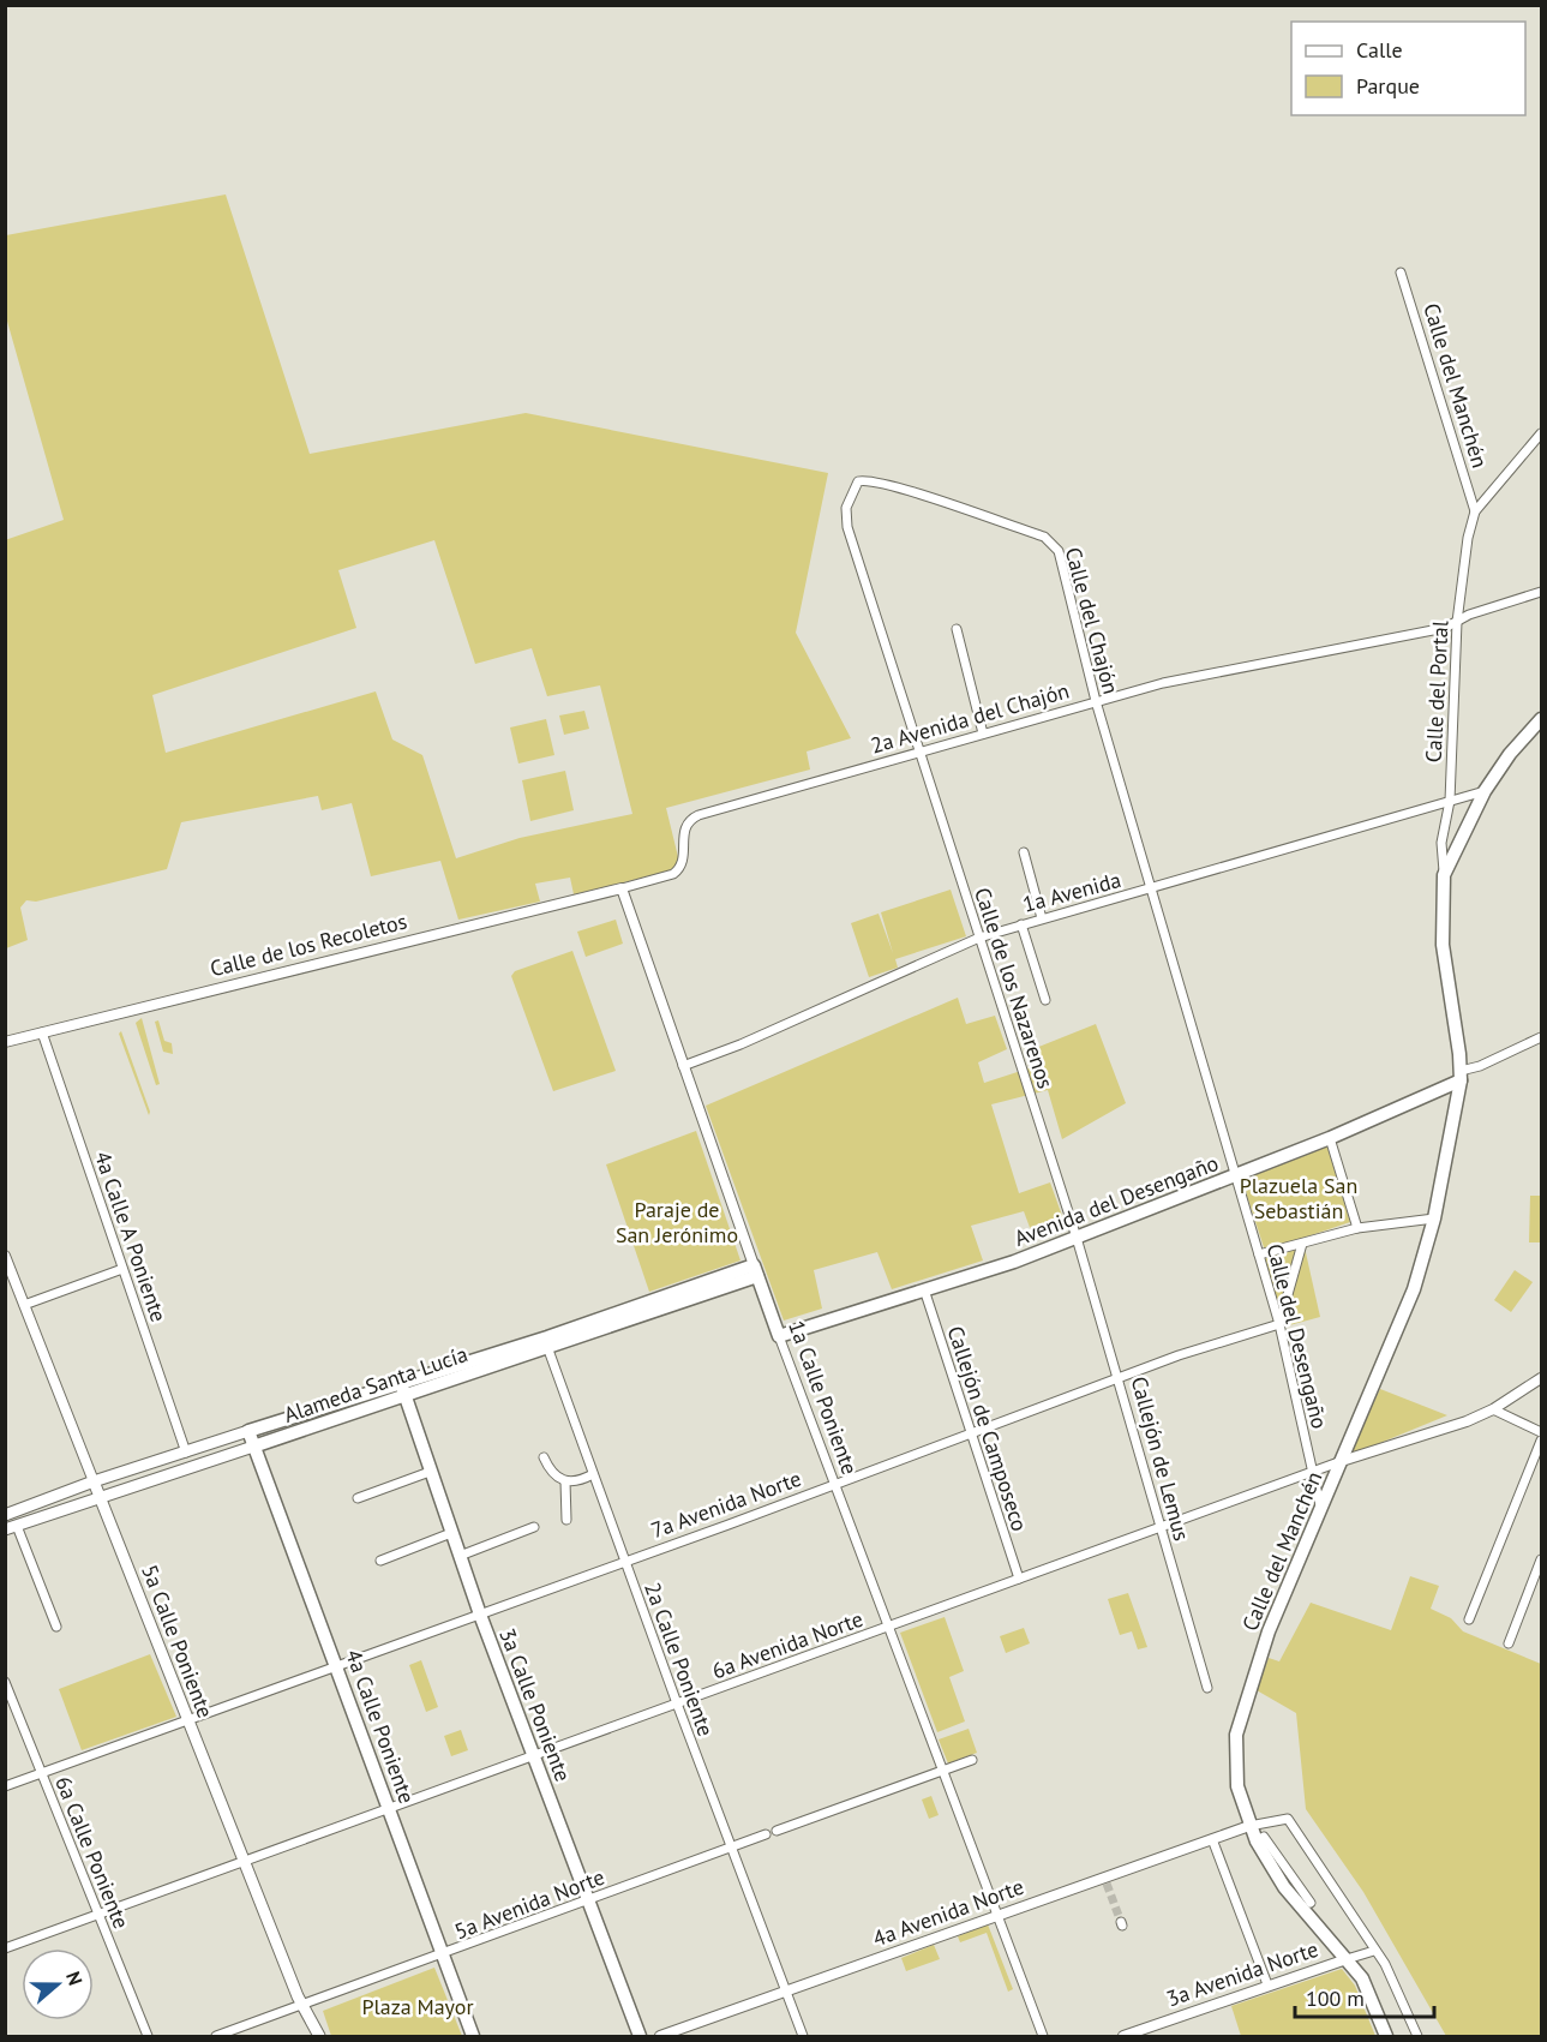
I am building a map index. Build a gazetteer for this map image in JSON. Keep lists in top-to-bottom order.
{
  "streets": {
    "main road": [
      "Calle del Manchén",
      "Avenida del Desengaño",
      "Alameda Santa Lucía",
      "1a Calle Poniente",
      "5a Calle Poniente",
      "3a Calle Poniente",
      "4a Calle Poniente"
    ],
    "street": [
      "Calle del Chajón",
      "Calle del Portal",
      "2a Avenida del Chajón",
      "1a Avenida",
      "Calle de los Recoletos",
      "Calle de los Nazarenos",
      "4a Calle A Poniente",
      "Calle del Desengaño",
      "Callejón de Camposeco",
      "Callejón de Lemus",
      "7a Avenida Norte",
      "6a Avenida Norte",
      "2a Calle Poniente",
      "6a Calle Poniente",
      "5a Avenida Norte",
      "4a Avenida Norte",
      "3a Avenida Norte"
    ]
  },
  "crossings": [
    ["Calle del Manchén", "Calle del Portal"],
    ["Calle del Manchén", "Calle del Desengaño"],
    ["Calle del Manchén", "6a Avenida Norte"],
    ["Calle del Manchén", "4a Avenida Norte"],
    ["Calle del Manchén", "3a Avenida Norte"],
    ["Calle del Chajón", "2a Avenida del Chajón"],
    ["Calle del Chajón", "1a Avenida"],
    ["Calle del Chajón", "Calle de los Nazarenos"],
    ["Calle del Chajón", "Avenida del Desengaño"],
    ["Calle del Chajón", "Calle del Desengaño"],
    ["Calle del Portal", "2a Avenida del Chajón"],
    ["Calle del Portal", "1a Avenida"],
    ["2a Avenida del Chajón", "Calle de los Recoletos"],
    ["2a Avenida del Chajón", "Calle de los Nazarenos"],
    ["2a Avenida del Chajón", "1a Calle Poniente"],
    ["1a Avenida", "Calle de los Nazarenos"],
    ["1a Avenida", "1a Calle Poniente"],
    ["Calle de los Recoletos", "4a Calle A Poniente"],
    ["Calle de los Recoletos", "1a Calle Poniente"],
    ["Calle de los Nazarenos", "Avenida del Desengaño"],
    ["Calle de los Nazarenos", "Callejón de Lemus"],
    ["Avenida del Desengaño", "Calle del Desengaño"],
    ["Avenida del Desengaño", "1a Calle Poniente"],
    ["Avenida del Desengaño", "Callejón de Camposeco"],
    ["Avenida del Desengaño", "Callejón de Lemus"],
    ["4a Calle A Poniente", "Alameda Santa Lucía"],
    ["Calle del Desengaño", "7a Avenida Norte"],
    ["Calle del Desengaño", "6a Avenida Norte"],
    ["Alameda Santa Lucía", "1a Calle Poniente"],
    ["Alameda Santa Lucía", "5a Calle Poniente"],
    ["Alameda Santa Lucía", "2a Calle Poniente"],
    ["Alameda Santa Lucía", "3a Calle Poniente"],
    ["Alameda Santa Lucía", "4a Calle Poniente"],
    ["1a Calle Poniente", "7a Avenida Norte"],
    ["1a Calle Poniente", "6a Avenida Norte"],
    ["1a Calle Poniente", "4a Avenida Norte"],
    ["Callejón de Camposeco", "7a Avenida Norte"],
    ["Callejón de Camposeco", "6a Avenida Norte"],
    ["Callejón de Lemus", "7a Avenida Norte"],
    ["Callejón de Lemus", "6a Avenida Norte"],
    ["7a Avenida Norte", "5a Calle Poniente"],
    ["7a Avenida Norte", "2a Calle Poniente"],
    ["7a Avenida Norte", "3a Calle Poniente"],
    ["7a Avenida Norte", "4a Calle Poniente"],
    ["7a Avenida Norte", "6a Calle Poniente"],
    ["5a Calle Poniente", "6a Avenida Norte"],
    ["5a Calle Poniente", "5a Avenida Norte"],
    ["6a Avenida Norte", "2a Calle Poniente"],
    ["6a Avenida Norte", "3a Calle Poniente"],
    ["6a Avenida Norte", "4a Calle Poniente"],
    ["6a Avenida Norte", "6a Calle Poniente"],
    ["2a Calle Poniente", "5a Avenida Norte"],
    ["2a Calle Poniente", "4a Avenida Norte"],
    ["3a Calle Poniente", "5a Avenida Norte"],
    ["4a Calle Poniente", "5a Avenida Norte"]
  ],
  "parks": ["Plazuela San Sebastián", "Paraje de San Jerónimo", "Plaza Mayor"],
  "legend": ["Calle", "Parque"],
  "scale_bar": "100 m",
  "north": "right"
}
